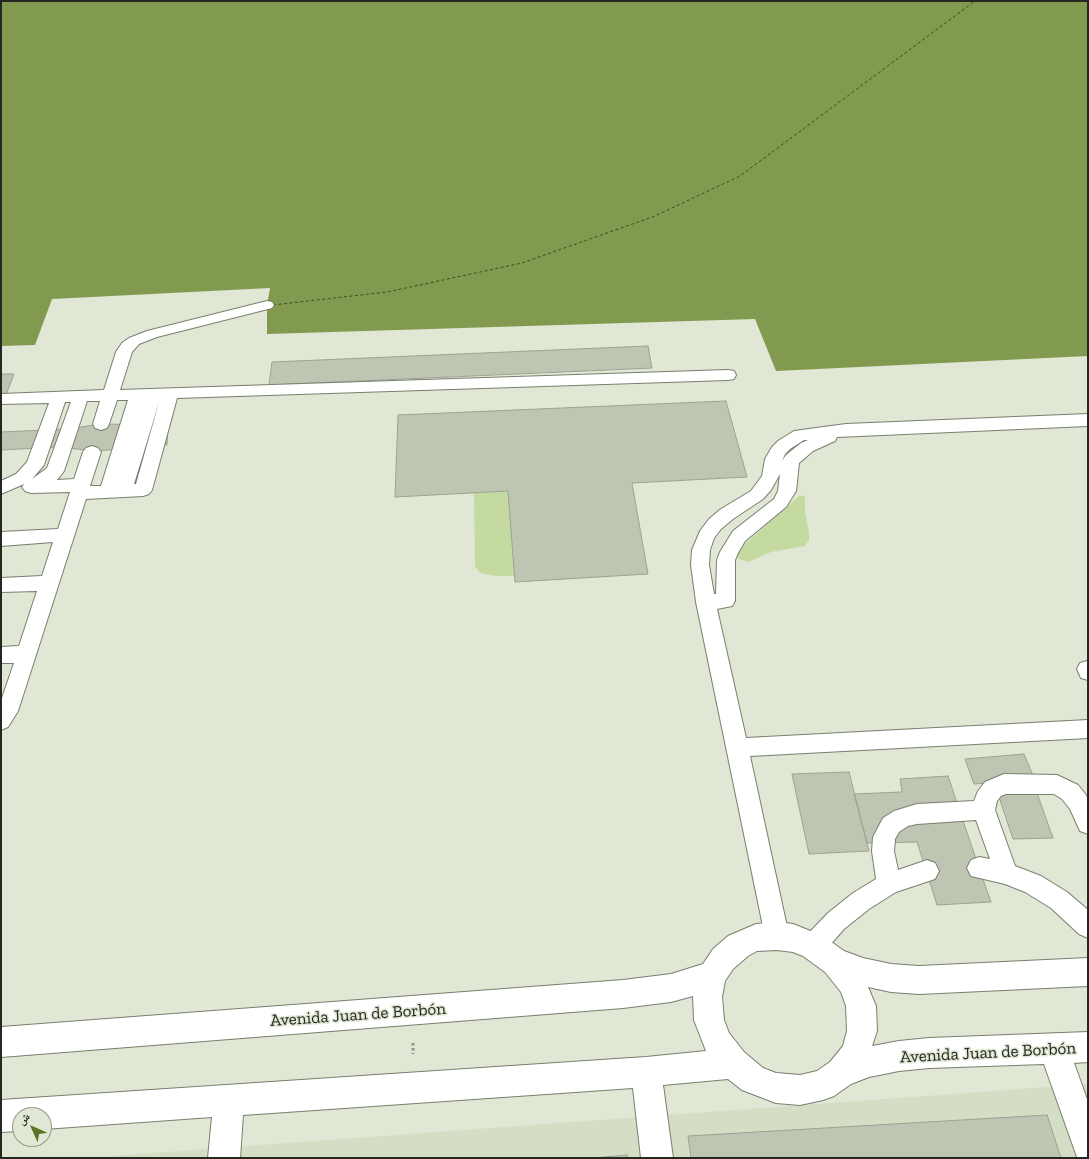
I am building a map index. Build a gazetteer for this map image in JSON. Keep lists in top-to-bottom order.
{
  "streets": {
    "street": ["Avenida Juan de Borbón"]
  },
  "north": "top left"
}
